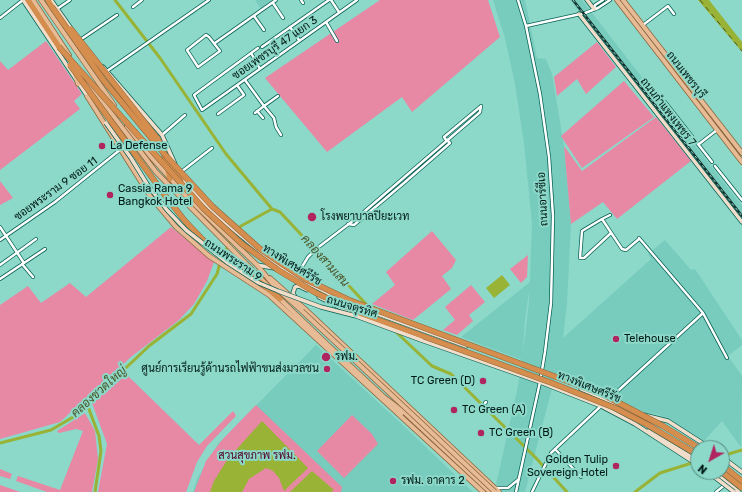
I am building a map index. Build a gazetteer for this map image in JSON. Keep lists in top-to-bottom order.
{
  "streets": {
    "highway": ["ทางพิเศษศรีรัช"],
    "main road": [
      "ถนนเพชรบุรี",
      "ถนนกำแพงเพชร 7",
      "ถนนพระราม 9",
      "ถนนจตุรทิศ"
    ],
    "street": ["ซอยเพชรบุรี 47 แยก 3", "ซอยพระราม 9 ซอย 11", "ถนนอาร์ซีเอ"]
  },
  "crossings": [
    ["ซอยพระราม 9 ซอย 11", "ถนนพระราม 9"],
    ["ถนนอาร์ซีเอ", "ถนนจตุรทิศ"],
    ["ถนนพระราม 9", "ถนนจตุรทิศ"]
  ],
  "water": ["คลองสามเสน", "คลองชวดใหญ่"],
  "parks": ["สวนสุขภาพ รฟม."],
  "places": [
    "La Defense",
    "Cassia Rama 9 Bangkok Hotel",
    "โรงพยาบาลปิยะเวท",
    "Telehouse",
    "รฟม.",
    "ศูนย์การเรียนรู้ด้านรถไฟฟ้าขนส่งมวลชน",
    "TC Green (D)",
    "TC Green (A)",
    "TC Green (B)",
    "Golden Tulip Sovereign Hotel",
    "รฟม. อาคาร 2"
  ],
  "north": "bottom left"
}
